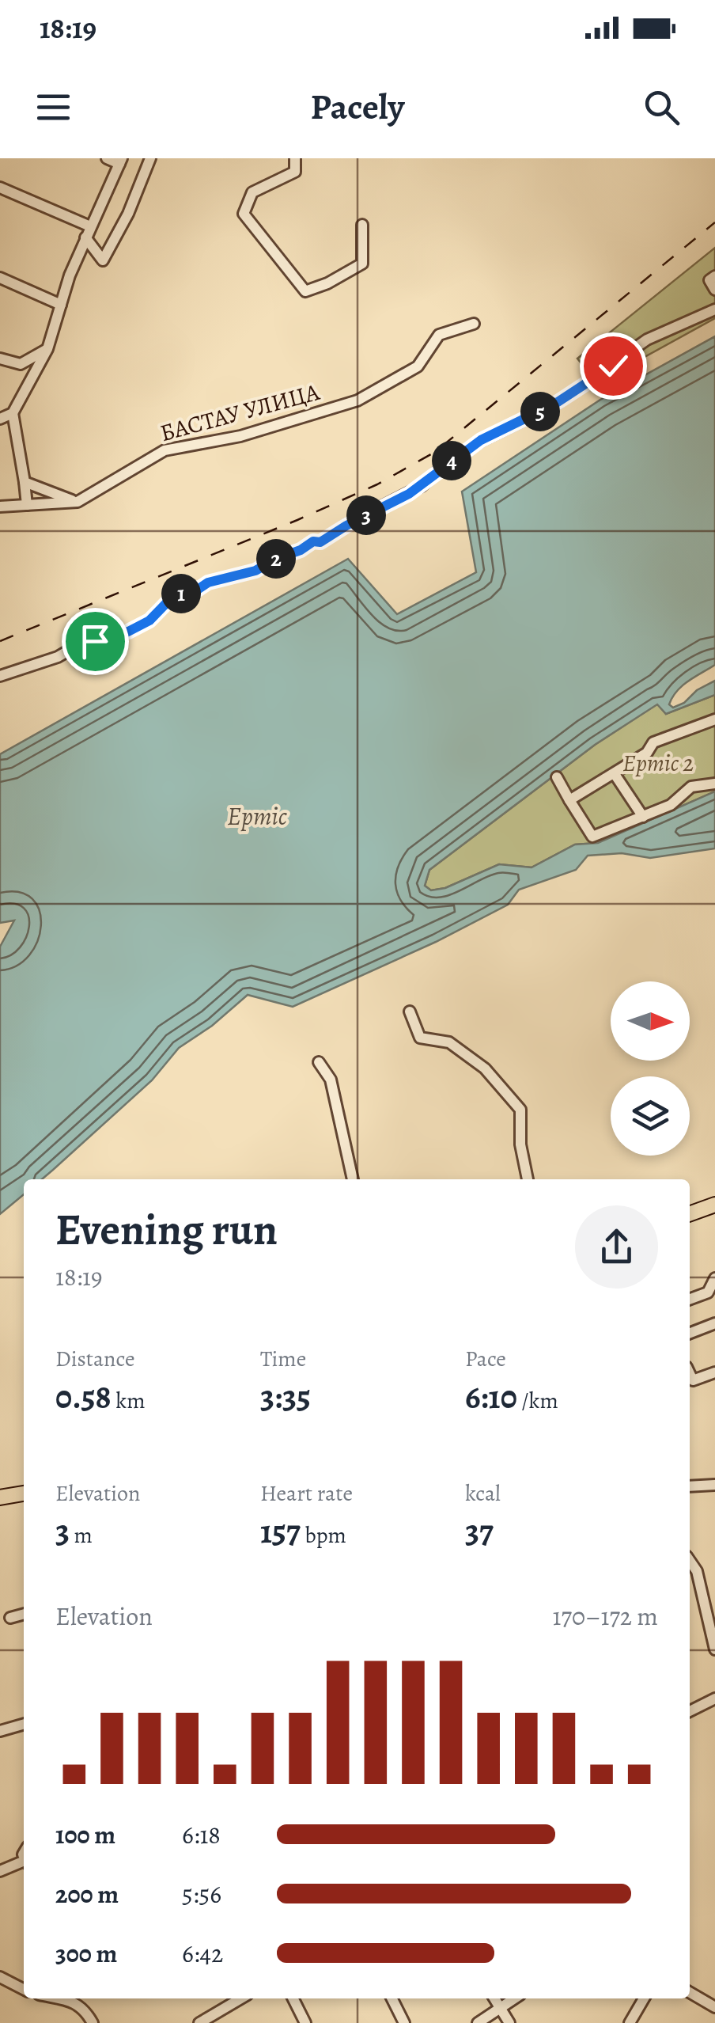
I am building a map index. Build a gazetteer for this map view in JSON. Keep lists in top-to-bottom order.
{
  "streets": {
    "street": ["БАСТАУ УЛИЦА"]
  },
  "water": ["Ертіс"],
  "parks": ["Ертіс 2"],
  "north": "right",
  "page": {
    "status": "18:19",
    "header": "Pacely",
    "pins": [
      "5",
      "4",
      "3",
      "2",
      "1"
    ],
    "heading": ["Evening run", "18:19"],
    "stats": [
      ["Distance", "0.58 km"],
      ["Time", "3:35"],
      ["Pace", "6:10 /km"],
      ["Elevation", "3 m"],
      ["Heart rate", "157 bpm"],
      ["kcal", "37"]
    ],
    "chart": ["Elevation", "170–172 m"],
    "list": [
      {
        "name": "100 m",
        "note": "6:18"
      },
      {
        "name": "200 m",
        "note": "5:56"
      },
      {
        "name": "300 m",
        "note": "6:42"
      }
    ]
  }
}
